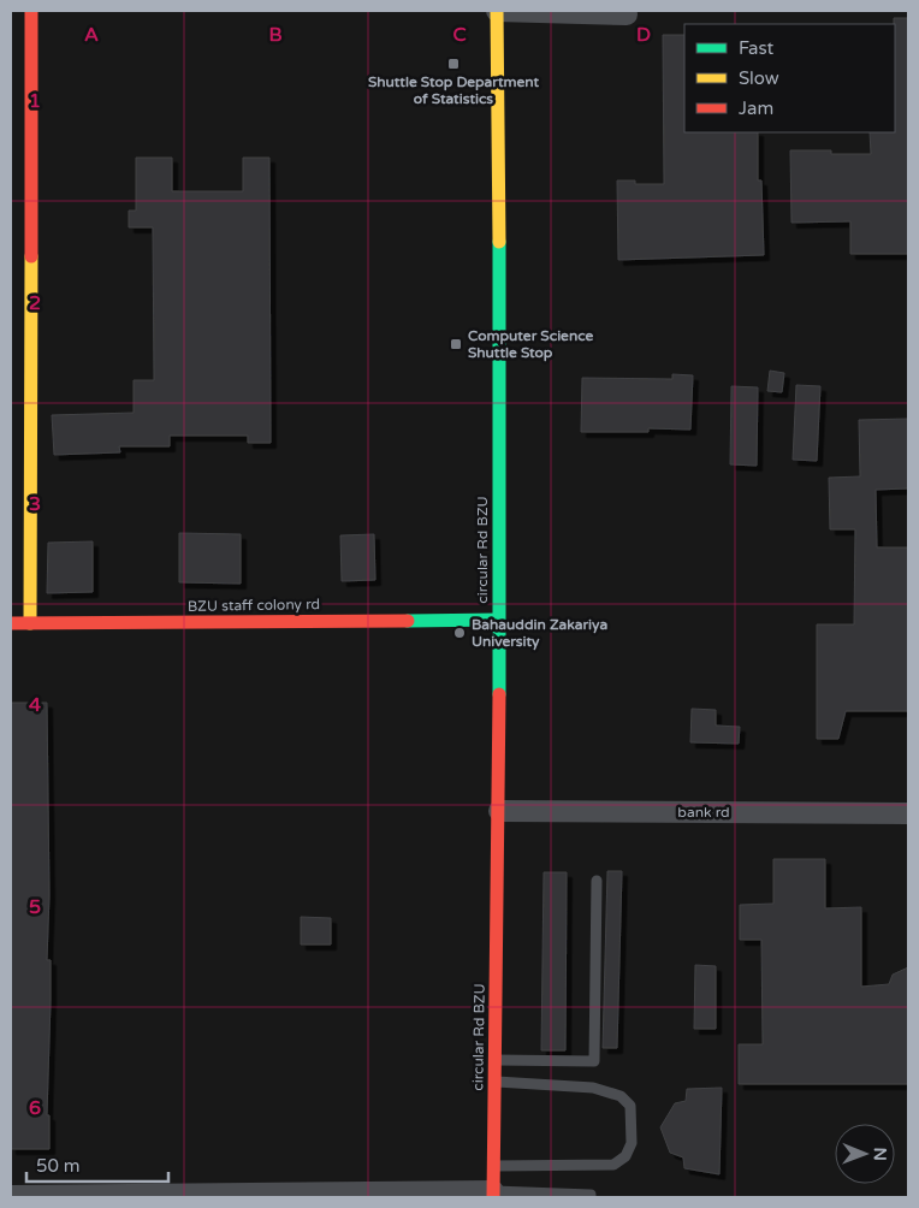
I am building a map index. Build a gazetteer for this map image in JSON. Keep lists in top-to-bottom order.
{
  "streets": {
    "street": ["circular Rd BZU", "BZU staff colony rd", "bank rd"]
  },
  "crossings": [
    ["circular Rd BZU", "BZU staff colony rd"],
    ["circular Rd BZU", "bank rd"]
  ],
  "places": {
    "transit": ["Shuttle Stop Department of Statistics", "Computer Science Shuttle Stop"],
    "other": ["Bahauddin Zakariya University"]
  },
  "legend": ["Fast", "Slow", "Jam"],
  "scale_bar": "50 m",
  "north": "right",
  "grid": {
    "columns": [
      "A",
      "B",
      "C",
      "D"
    ],
    "rows": [
      "1",
      "2",
      "3",
      "4",
      "5",
      "6"
    ]
  }
}
